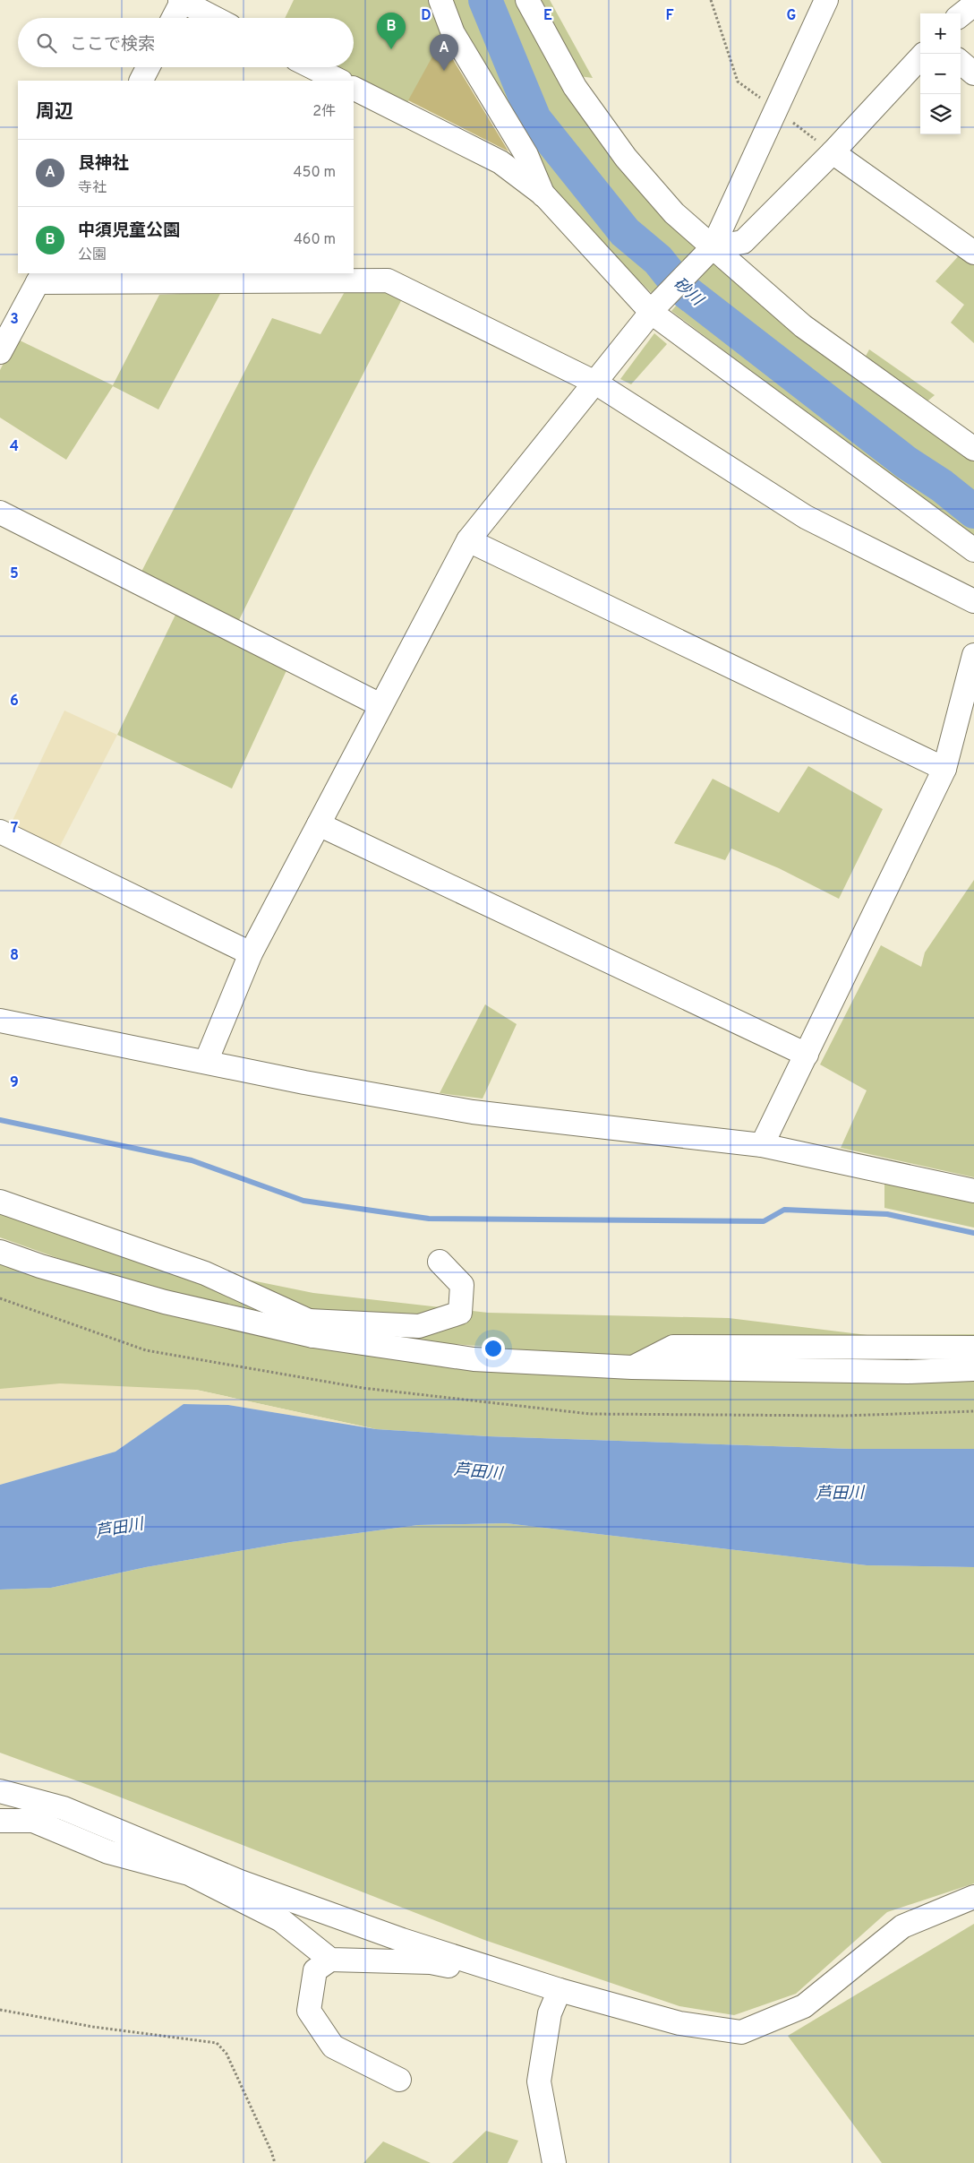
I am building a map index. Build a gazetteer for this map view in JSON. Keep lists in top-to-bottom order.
{
  "water": ["砂川", "芦田川"],
  "page": {
    "pins": ["B", "A"],
    "map_buttons": ["+", "−"],
    "search": "ここで検索",
    "heading": ["周辺", "2件"],
    "list": [
      {
        "mark": "A",
        "name": "艮神社",
        "note": "寺社",
        "value": "450 m"
      },
      {
        "mark": "B",
        "name": "中須児童公園",
        "note": "公園",
        "value": "460 m"
      }
    ]
  },
  "grid": {
    "columns": [
      "D",
      "E",
      "F",
      "G"
    ],
    "rows": [
      "3",
      "4",
      "5",
      "6",
      "7",
      "8",
      "9"
    ]
  }
}
